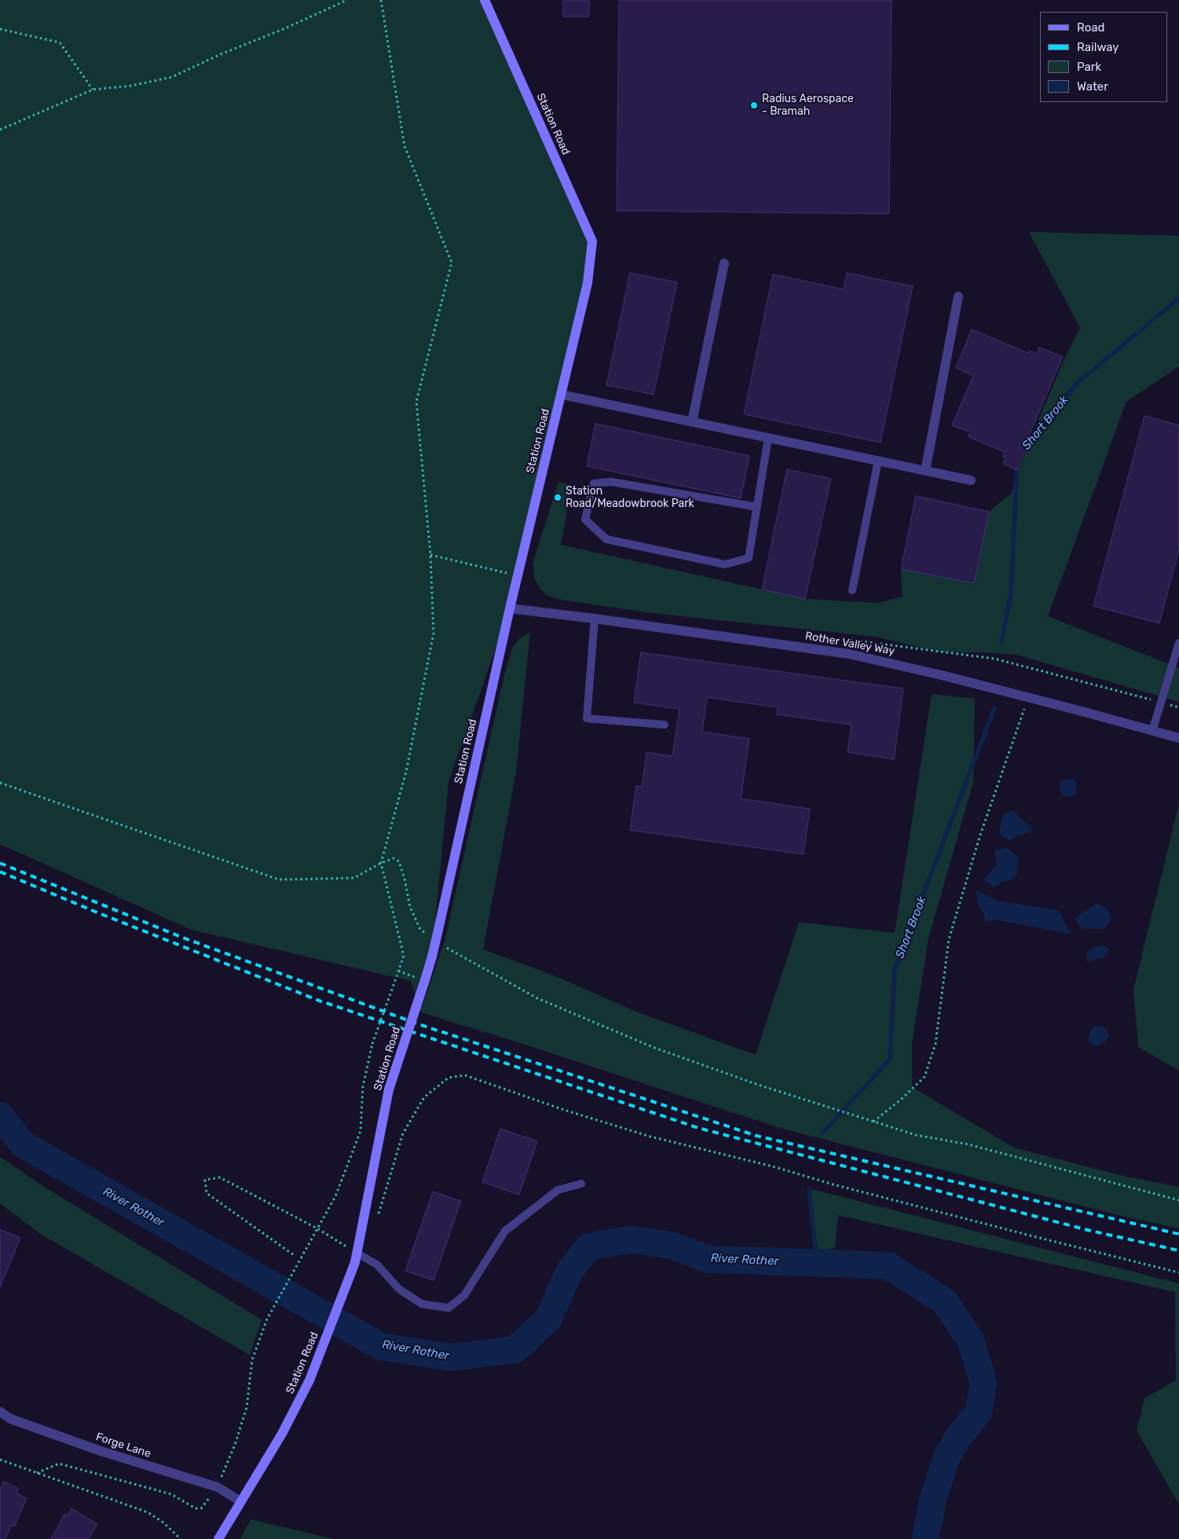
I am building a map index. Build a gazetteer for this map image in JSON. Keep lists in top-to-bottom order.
{
  "streets": {
    "main road": ["Station Road"],
    "street": ["Rother Valley Way", "Forge Lane"]
  },
  "crossings": [
    ["Station Road", "Rother Valley Way"],
    ["Station Road", "Forge Lane"]
  ],
  "water": ["Short Brook", "River Rother"],
  "places": ["Radius Aerospace - Bramah", "Station Road/Meadowbrook Park"],
  "legend": [
    "Road",
    "Railway",
    "Park",
    "Water"
  ]
}
